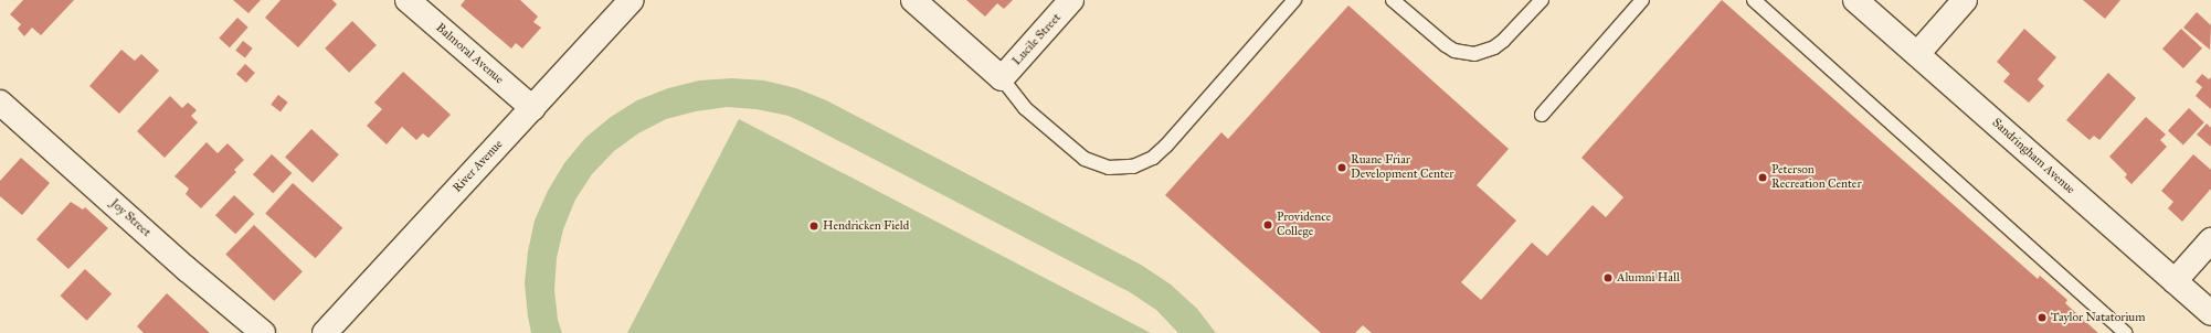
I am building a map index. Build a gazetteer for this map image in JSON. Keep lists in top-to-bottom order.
{
  "streets": {
    "street": [
      "Lucile Street",
      "Balmoral Avenue",
      "Sandringham Avenue",
      "River Avenue",
      "Joy Street"
    ]
  },
  "crossings": [
    ["Balmoral Avenue", "River Avenue"]
  ],
  "places": [
    "Ruane Friar Development Center",
    "Peterson Recreation Center",
    "Providence College",
    "Hendricken Field",
    "Alumni Hall",
    "Taylor Natatorium"
  ]
}
